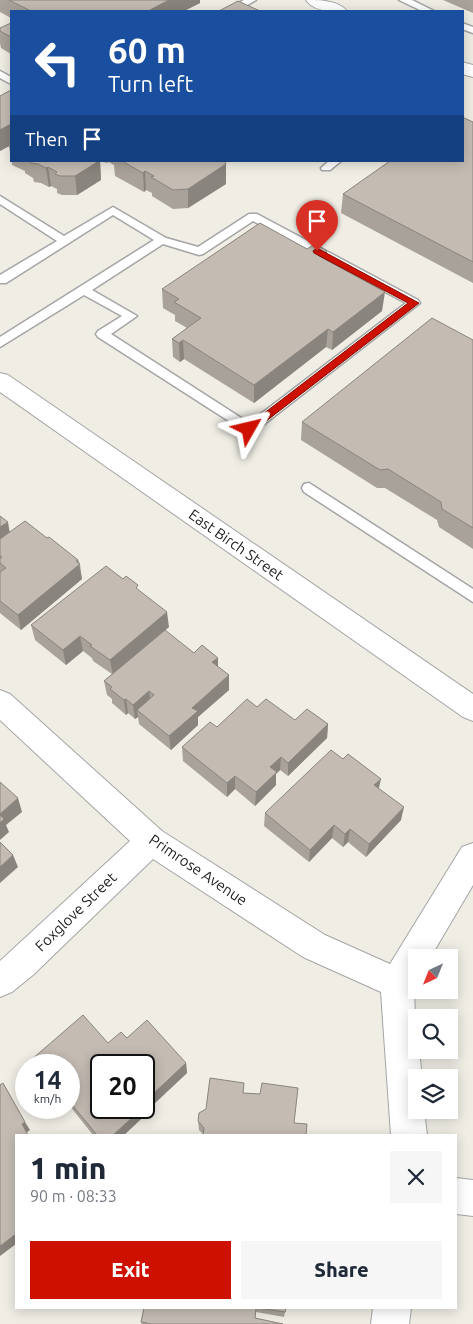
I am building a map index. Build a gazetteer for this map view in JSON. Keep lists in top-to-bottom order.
{
  "streets": {
    "street": ["East Birch Street", "Primrose Avenue", "Foxglove Street"]
  },
  "crossings": [
    ["Primrose Avenue", "Foxglove Street"]
  ],
  "north": "bottom left",
  "page": {
    "turn": ["60 m", "Turn left"],
    "then": "Then",
    "speed": "14 km/h",
    "limit": "20",
    "heading": ["1 min", "90 m · 08:33"],
    "buttons": ["Exit", "Share"]
  }
}
